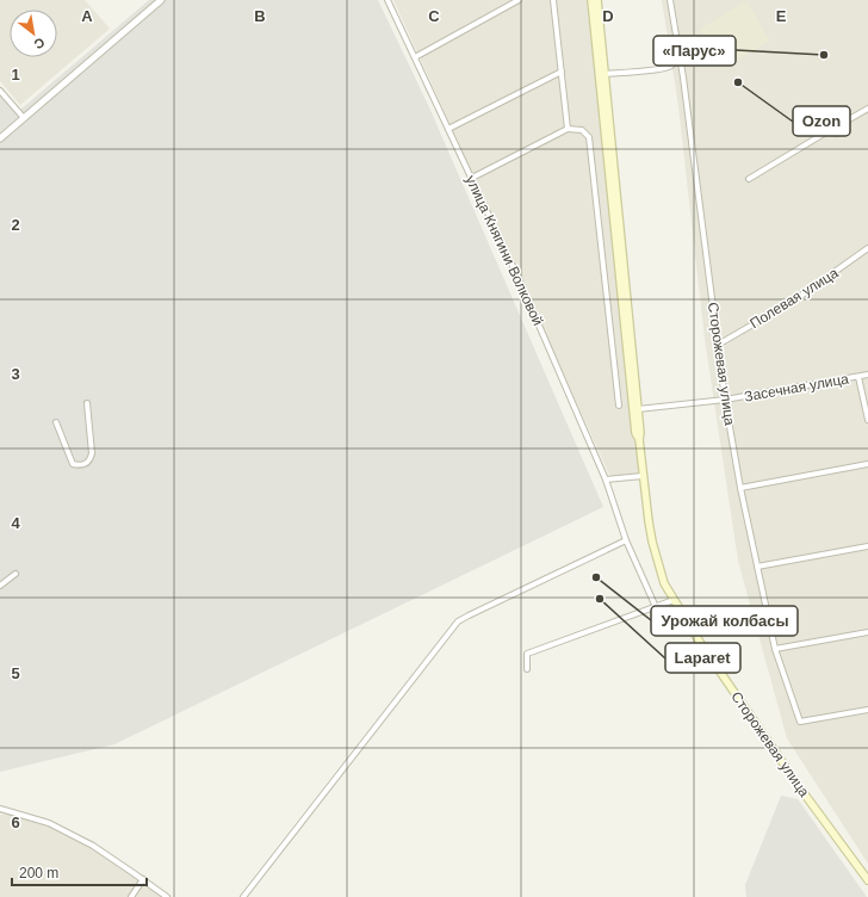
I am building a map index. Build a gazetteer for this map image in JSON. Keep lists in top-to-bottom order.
{
  "streets": {
    "main road": ["Сторожевая улица"],
    "street": ["улица Княгини Волковой", "Полевая улица", "Засечная улица"]
  },
  "crossings": [
    ["Полевая улица", "Сторожевая улица"],
    ["Сторожевая улица", "Засечная улица"]
  ],
  "places": [
    "«Парус»",
    "Ozon",
    "Урожай колбасы",
    "Laparet"
  ],
  "scale_bar": "200 m",
  "north": "bottom right",
  "grid": {
    "columns": [
      "A",
      "B",
      "C",
      "D",
      "E"
    ],
    "rows": [
      "1",
      "2",
      "3",
      "4",
      "5",
      "6"
    ]
  }
}
